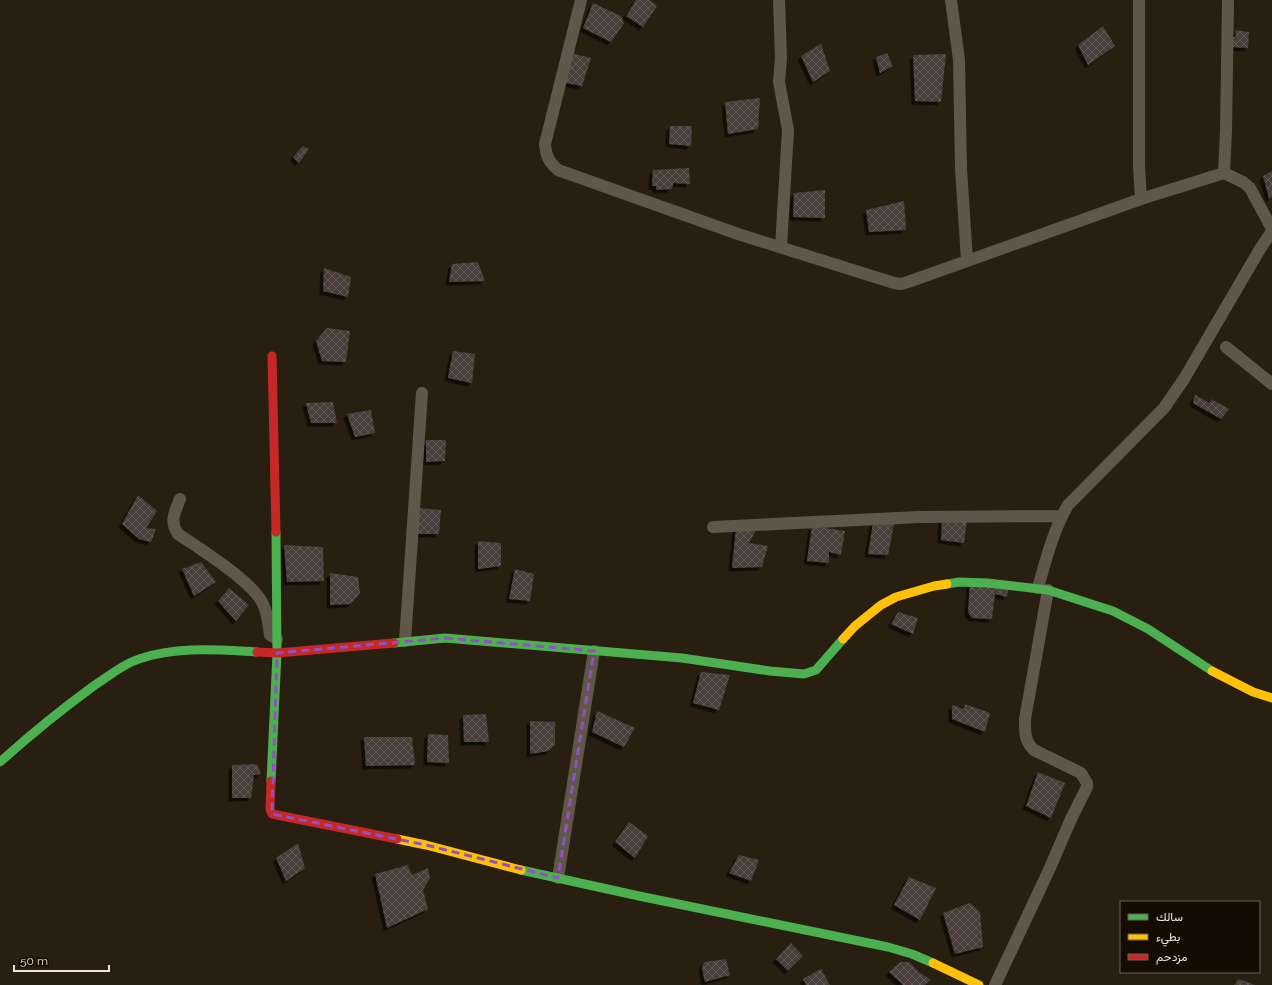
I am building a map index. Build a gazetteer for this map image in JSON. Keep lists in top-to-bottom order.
{
  "legend": ["سالك", "بطيء", "مزدحم"],
  "scale_bar": "50 m"
}
